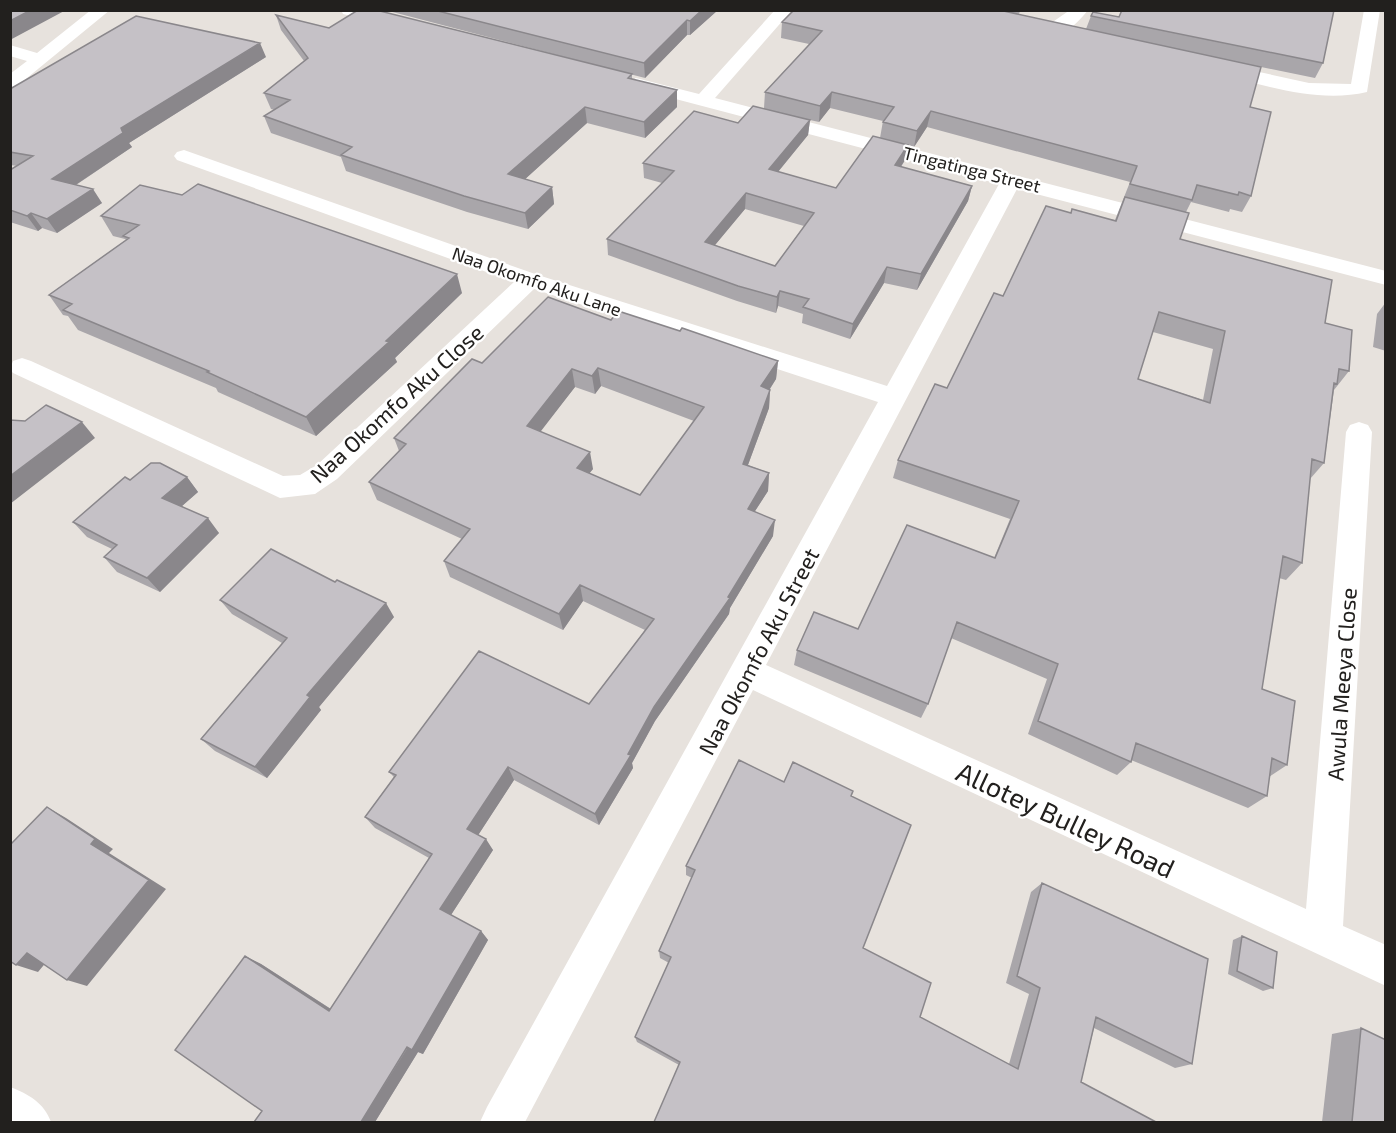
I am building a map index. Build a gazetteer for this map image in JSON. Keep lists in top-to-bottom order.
{
  "streets": {
    "street": [
      "Tingatinga Street",
      "Naa Okomfo Aku Lane",
      "Naa Okomfo Aku Close",
      "Naa Okomfo Aku Street",
      "Awula Meeya Close",
      "Allotey Bulley Road"
    ]
  },
  "crossings": [
    ["Tingatinga Street", "Naa Okomfo Aku Street"],
    ["Naa Okomfo Aku Lane", "Naa Okomfo Aku Close"],
    ["Naa Okomfo Aku Lane", "Naa Okomfo Aku Street"],
    ["Naa Okomfo Aku Street", "Allotey Bulley Road"],
    ["Awula Meeya Close", "Allotey Bulley Road"]
  ]
}
